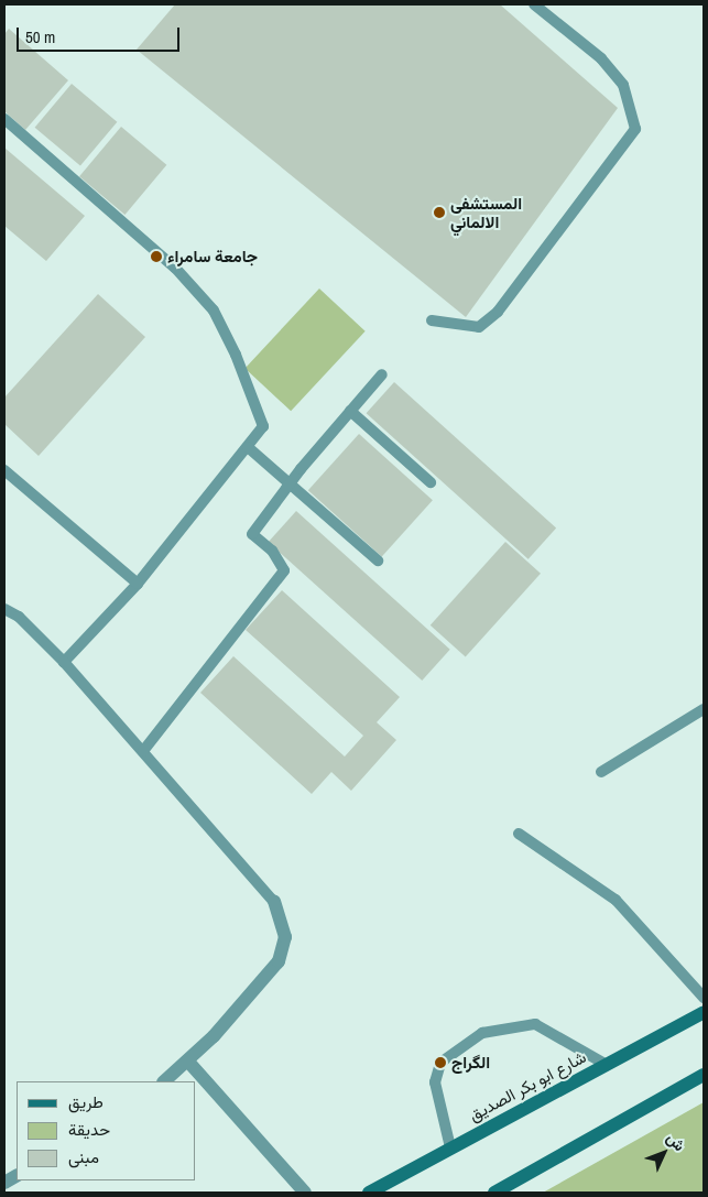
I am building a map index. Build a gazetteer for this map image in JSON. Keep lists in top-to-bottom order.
{
  "streets": {
    "main road": ["شارع ابو بكر الصديق"]
  },
  "places": ["المستشفى الالماني", "جامعة سامراء", "الگراج"],
  "legend": ["طريق", "حديقة", "مبنى"],
  "scale_bar": "50 m",
  "north": "top right"
}
